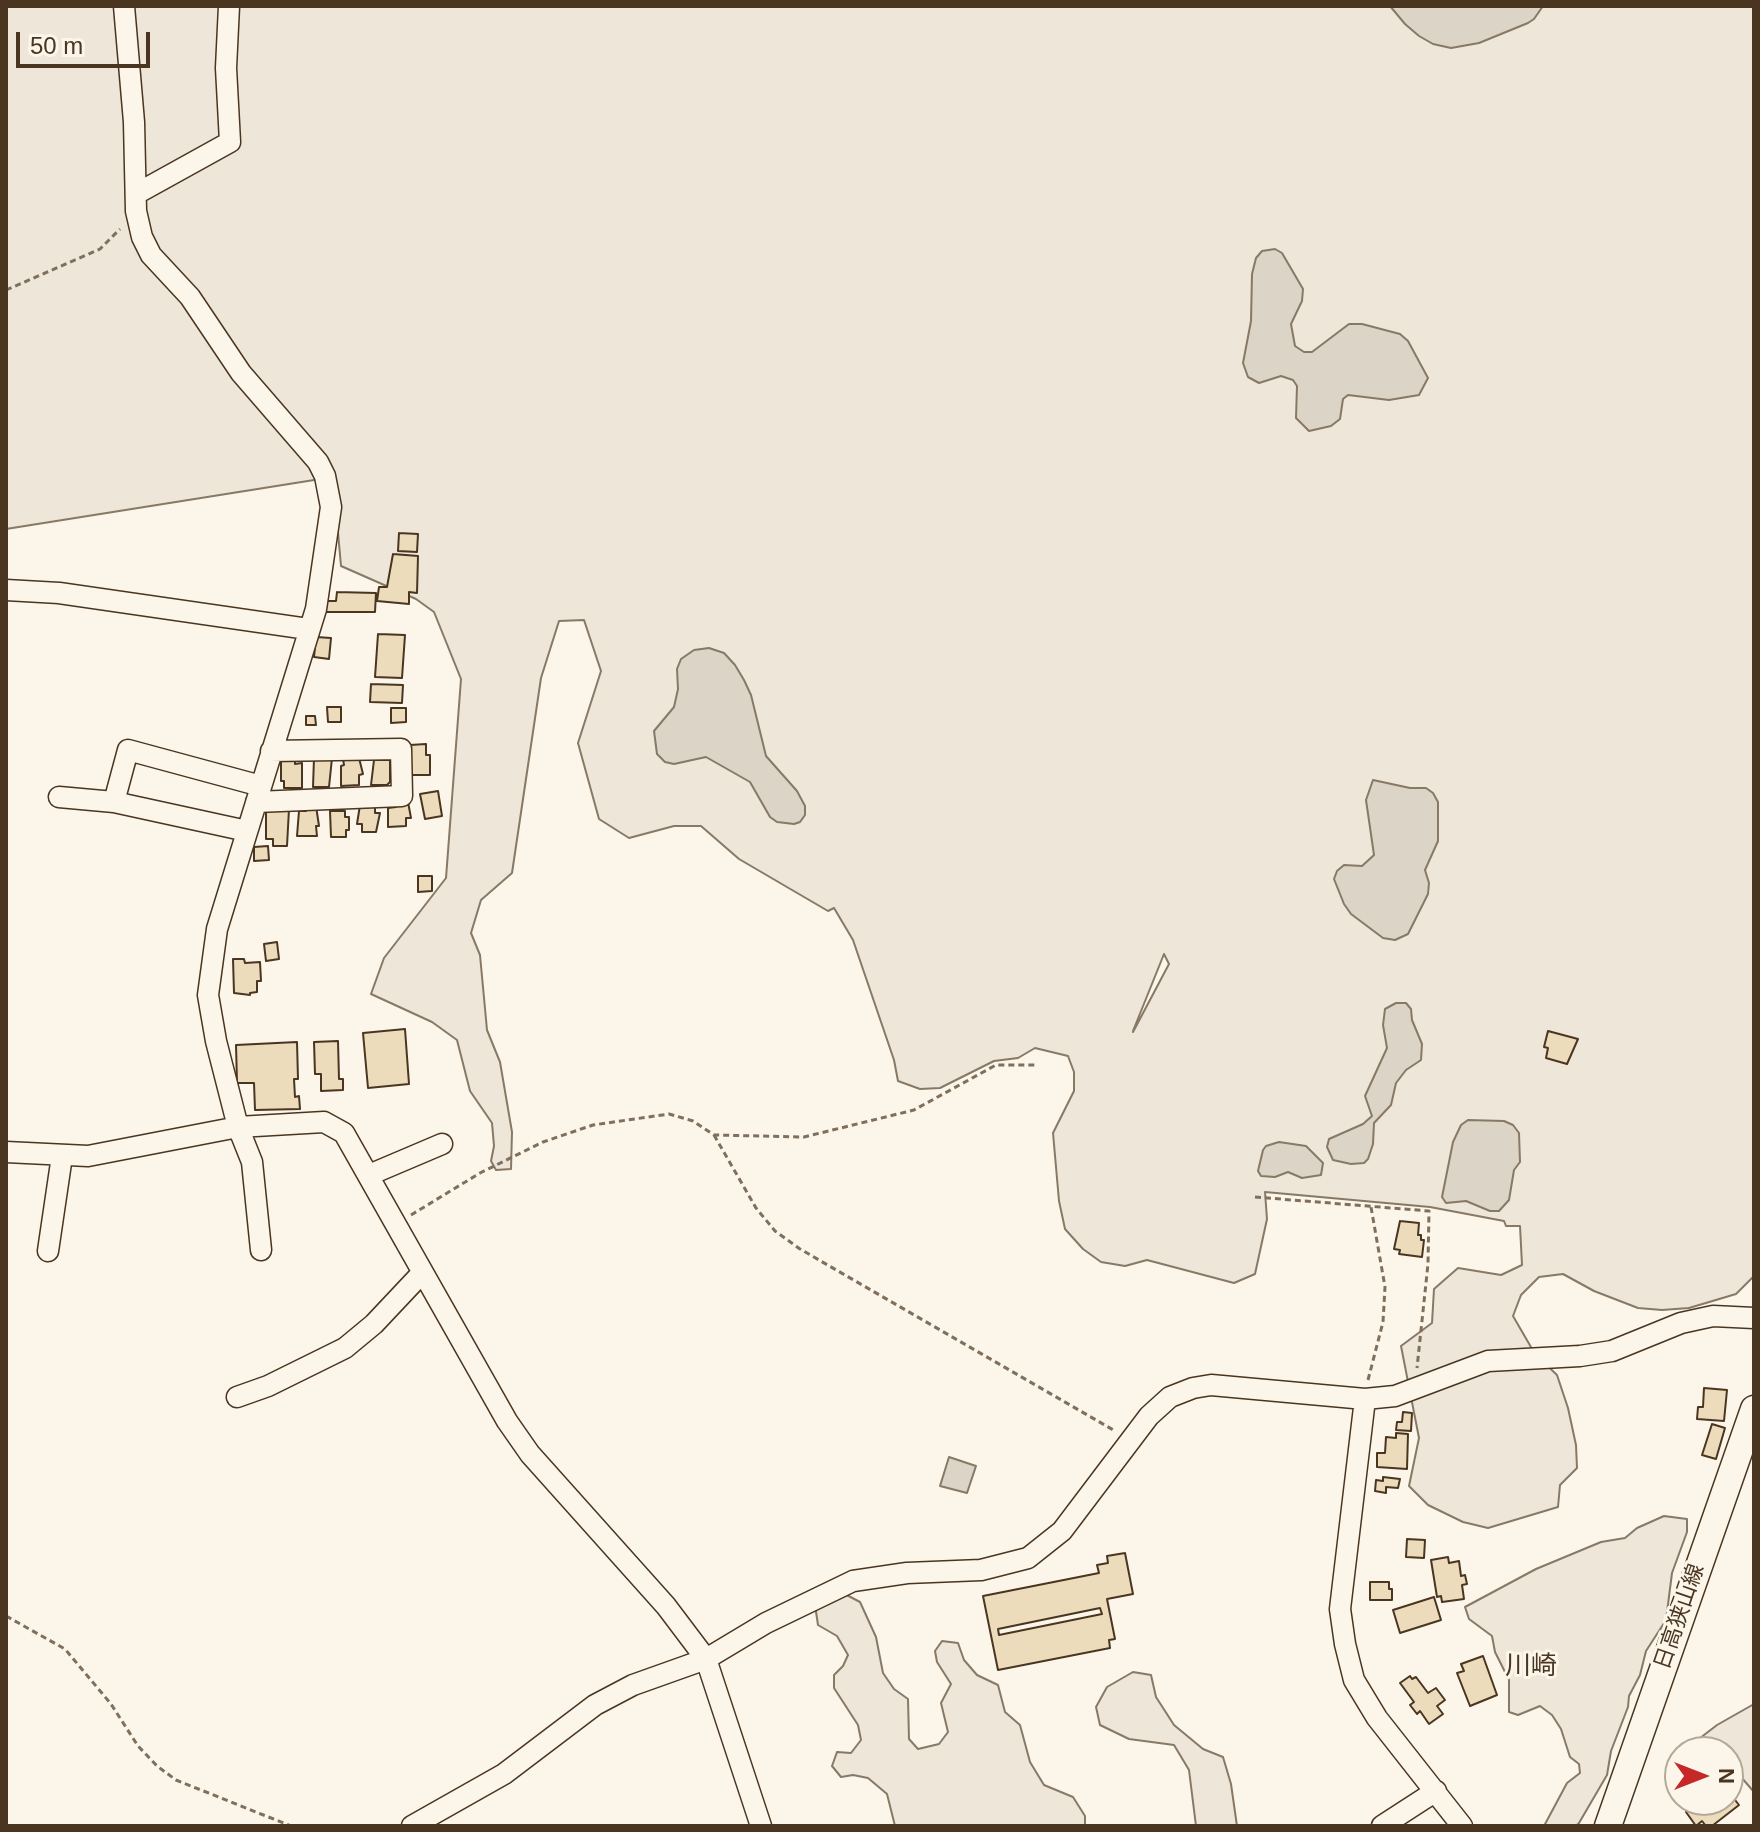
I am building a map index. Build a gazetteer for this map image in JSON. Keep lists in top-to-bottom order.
{
  "streets": {
    "main road": ["日高狭山線"]
  },
  "districts": ["川崎"],
  "scale_bar": "50 m",
  "north": "right"
}
